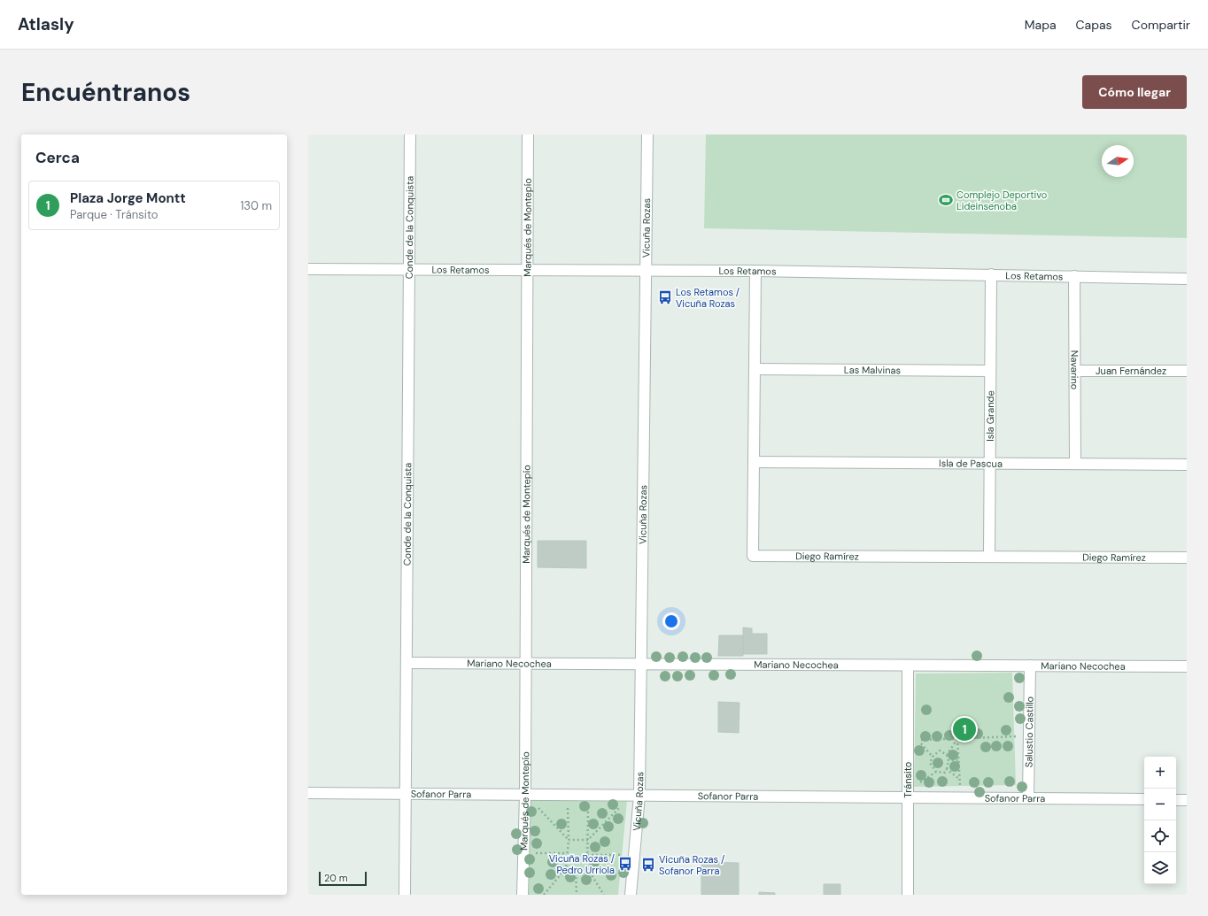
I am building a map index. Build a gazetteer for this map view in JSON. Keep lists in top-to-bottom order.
{
  "streets": {
    "street": [
      "Conde de la Conquista",
      "Marqués de Montepío",
      "Vicuña Rozas",
      "Los Retamos",
      "Las Malvinas",
      "Navarino",
      "Juan Fernández",
      "Isla Grande",
      "Isla de Pascua",
      "Diego Ramírez",
      "Mariano Necochea",
      "Salustio Castillo",
      "Tránsito",
      "Sofanor Parra"
    ]
  },
  "crossings": [
    ["Conde de la Conquista", "Los Retamos"],
    ["Conde de la Conquista", "Mariano Necochea"],
    ["Conde de la Conquista", "Sofanor Parra"],
    ["Marqués de Montepío", "Los Retamos"],
    ["Marqués de Montepío", "Mariano Necochea"],
    ["Marqués de Montepío", "Sofanor Parra"],
    ["Vicuña Rozas", "Los Retamos"],
    ["Vicuña Rozas", "Mariano Necochea"],
    ["Vicuña Rozas", "Sofanor Parra"],
    ["Los Retamos", "Navarino"],
    ["Los Retamos", "Isla Grande"],
    ["Los Retamos", "Diego Ramírez"],
    ["Las Malvinas", "Isla Grande"],
    ["Las Malvinas", "Diego Ramírez"],
    ["Navarino", "Juan Fernández"],
    ["Navarino", "Isla de Pascua"],
    ["Isla Grande", "Isla de Pascua"],
    ["Isla Grande", "Diego Ramírez"],
    ["Isla de Pascua", "Diego Ramírez"],
    ["Mariano Necochea", "Salustio Castillo"],
    ["Mariano Necochea", "Tránsito"],
    ["Salustio Castillo", "Sofanor Parra"],
    ["Tránsito", "Sofanor Parra"]
  ],
  "places": {
    "sports": ["Complejo Deportivo Lideinsenoba"],
    "bus stop": ["Los Retamos / Vicuña Rozas", "Vicuña Rozas / Pedro Urriola", "Vicuña Rozas / Sofanor Parra"]
  },
  "scale_bar": "20 m",
  "north": "right",
  "page": {
    "header": "Atlasly",
    "nav": ["Mapa", "Capas", "Compartir"],
    "buttons": "Cómo llegar",
    "title": "Encuéntranos",
    "heading": "Cerca",
    "list": [
      {
        "mark": "1",
        "name": "Plaza Jorge Montt",
        "note": "Parque · Tránsito",
        "value": "130 m"
      }
    ],
    "pins": "1",
    "map_buttons": ["+", "−"],
    "scale": "20 m"
  }
}
